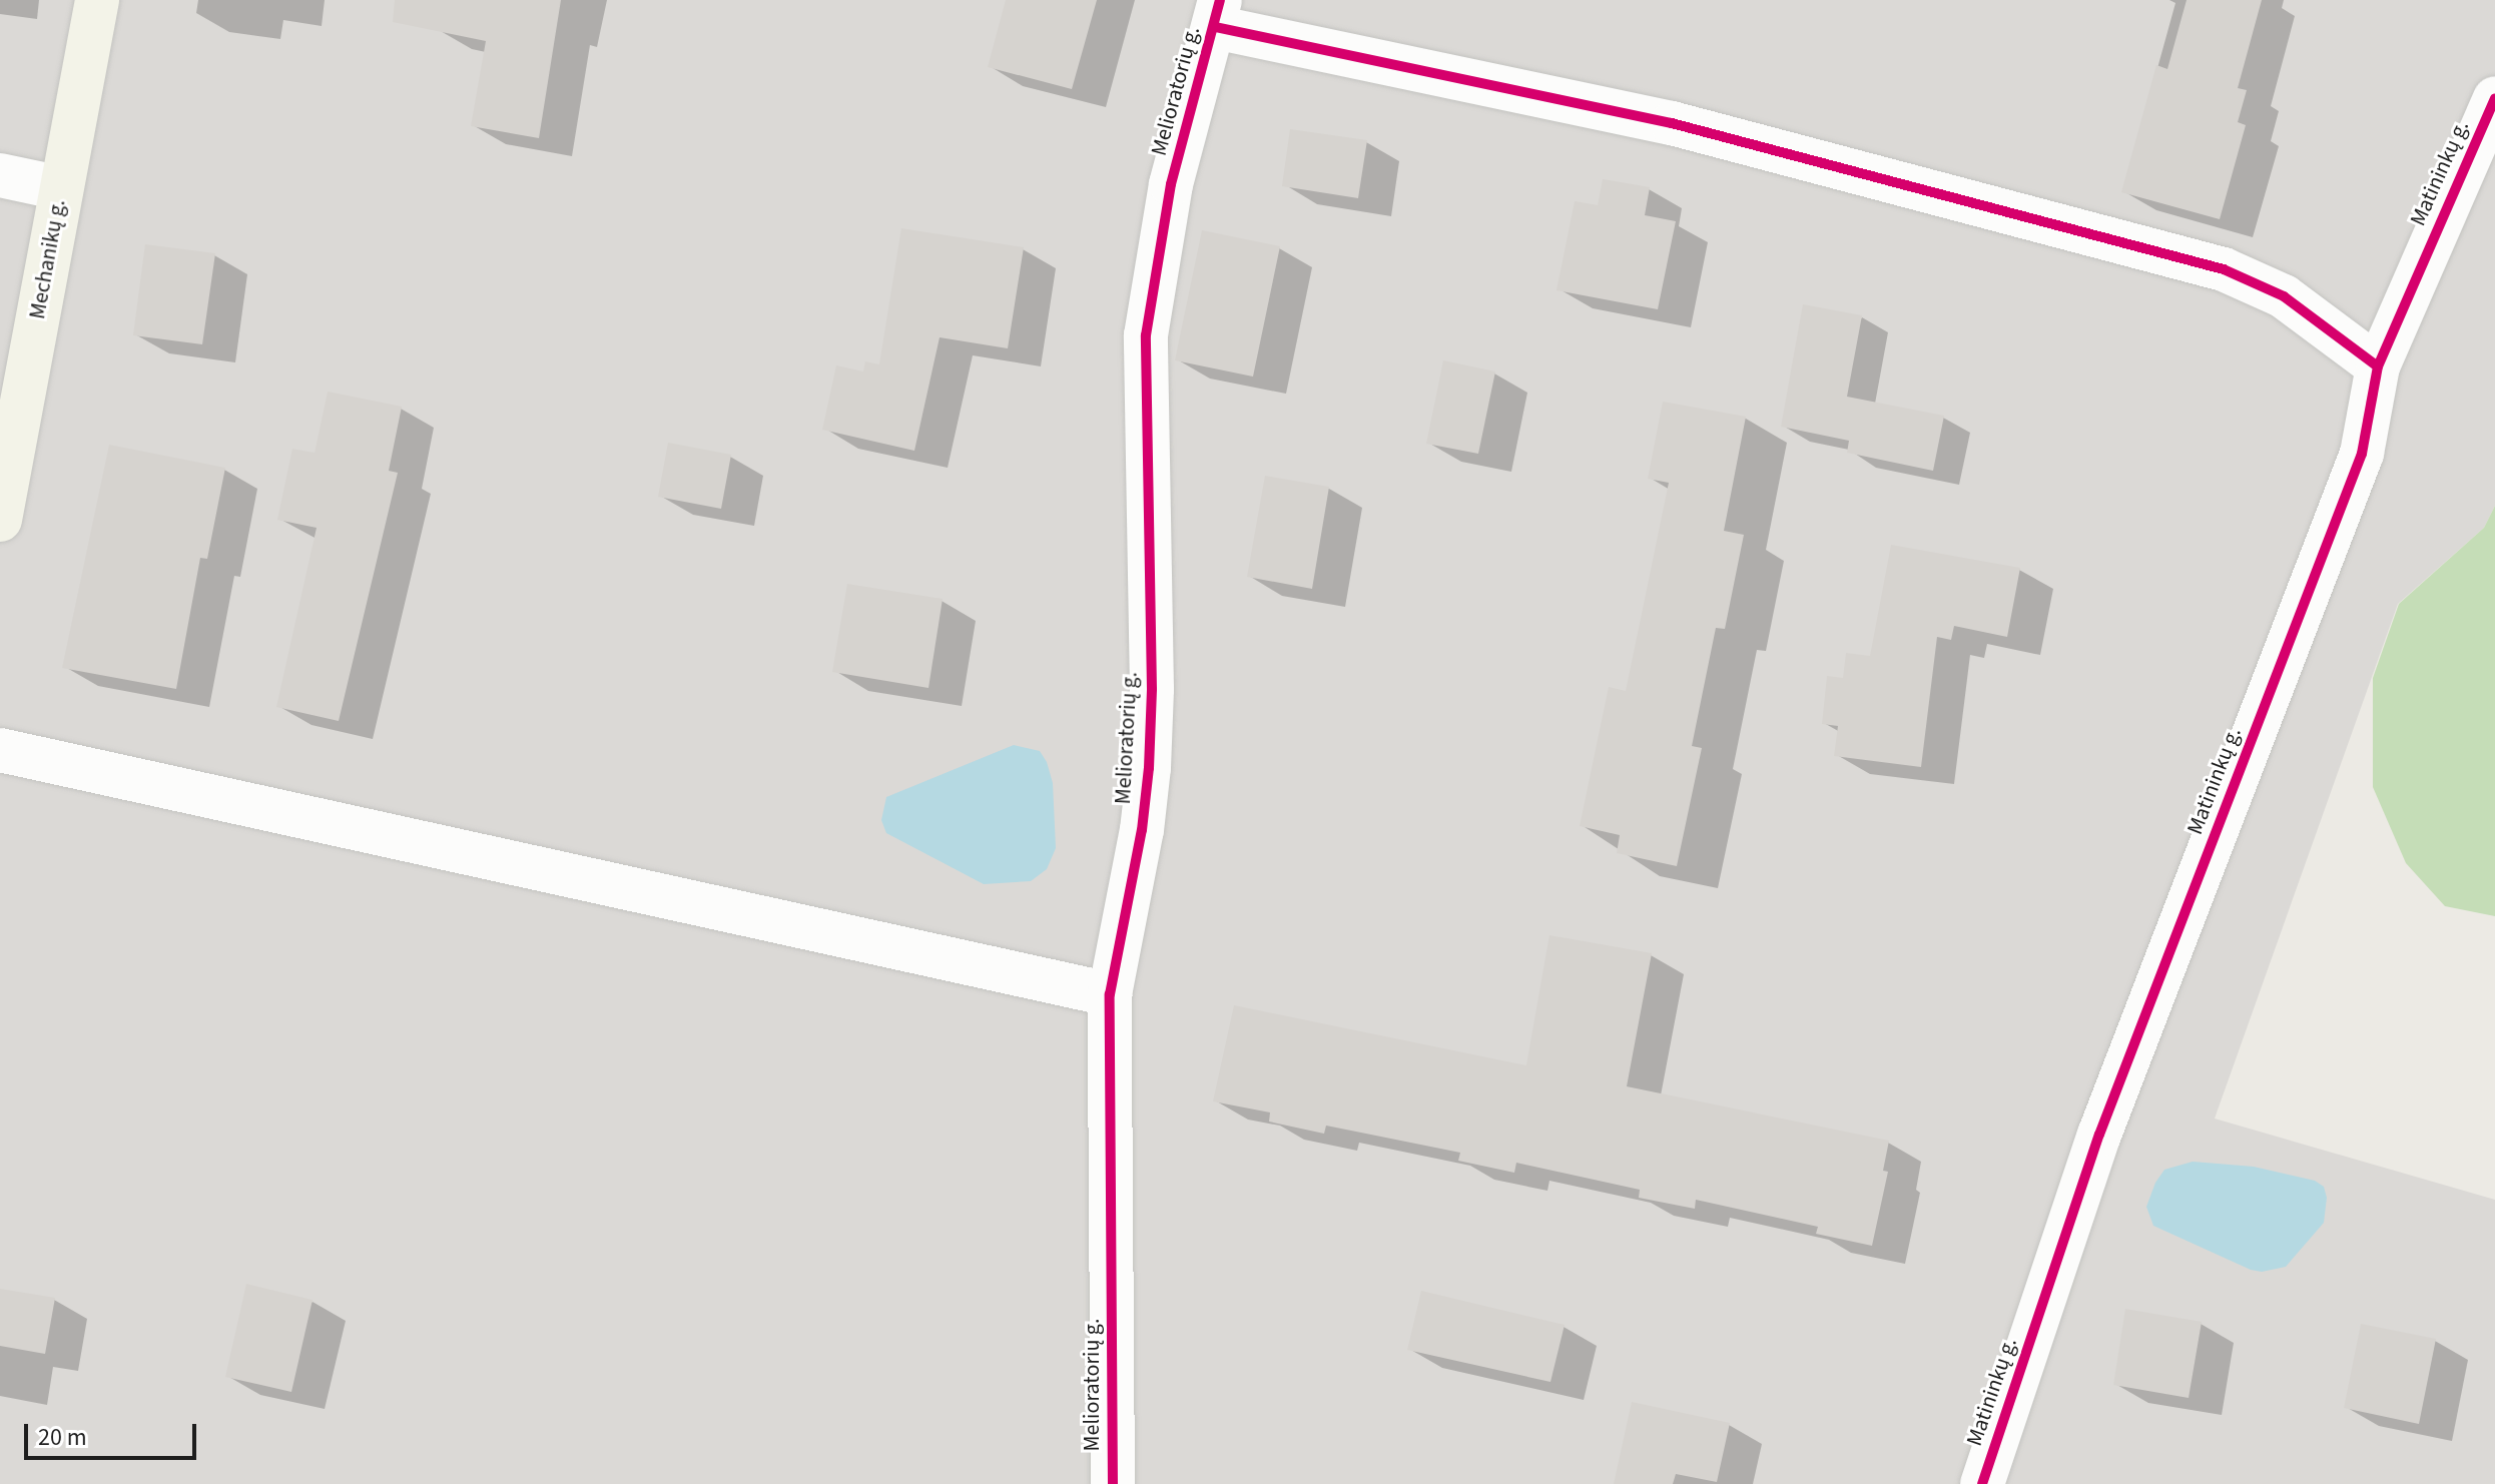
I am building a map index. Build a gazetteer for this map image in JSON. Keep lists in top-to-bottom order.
{
  "streets": {
    "main road": ["Mechanikų g."],
    "street": ["Melioratorių g.", "Matininkų g."]
  },
  "scale_bar": "20 m"
}
